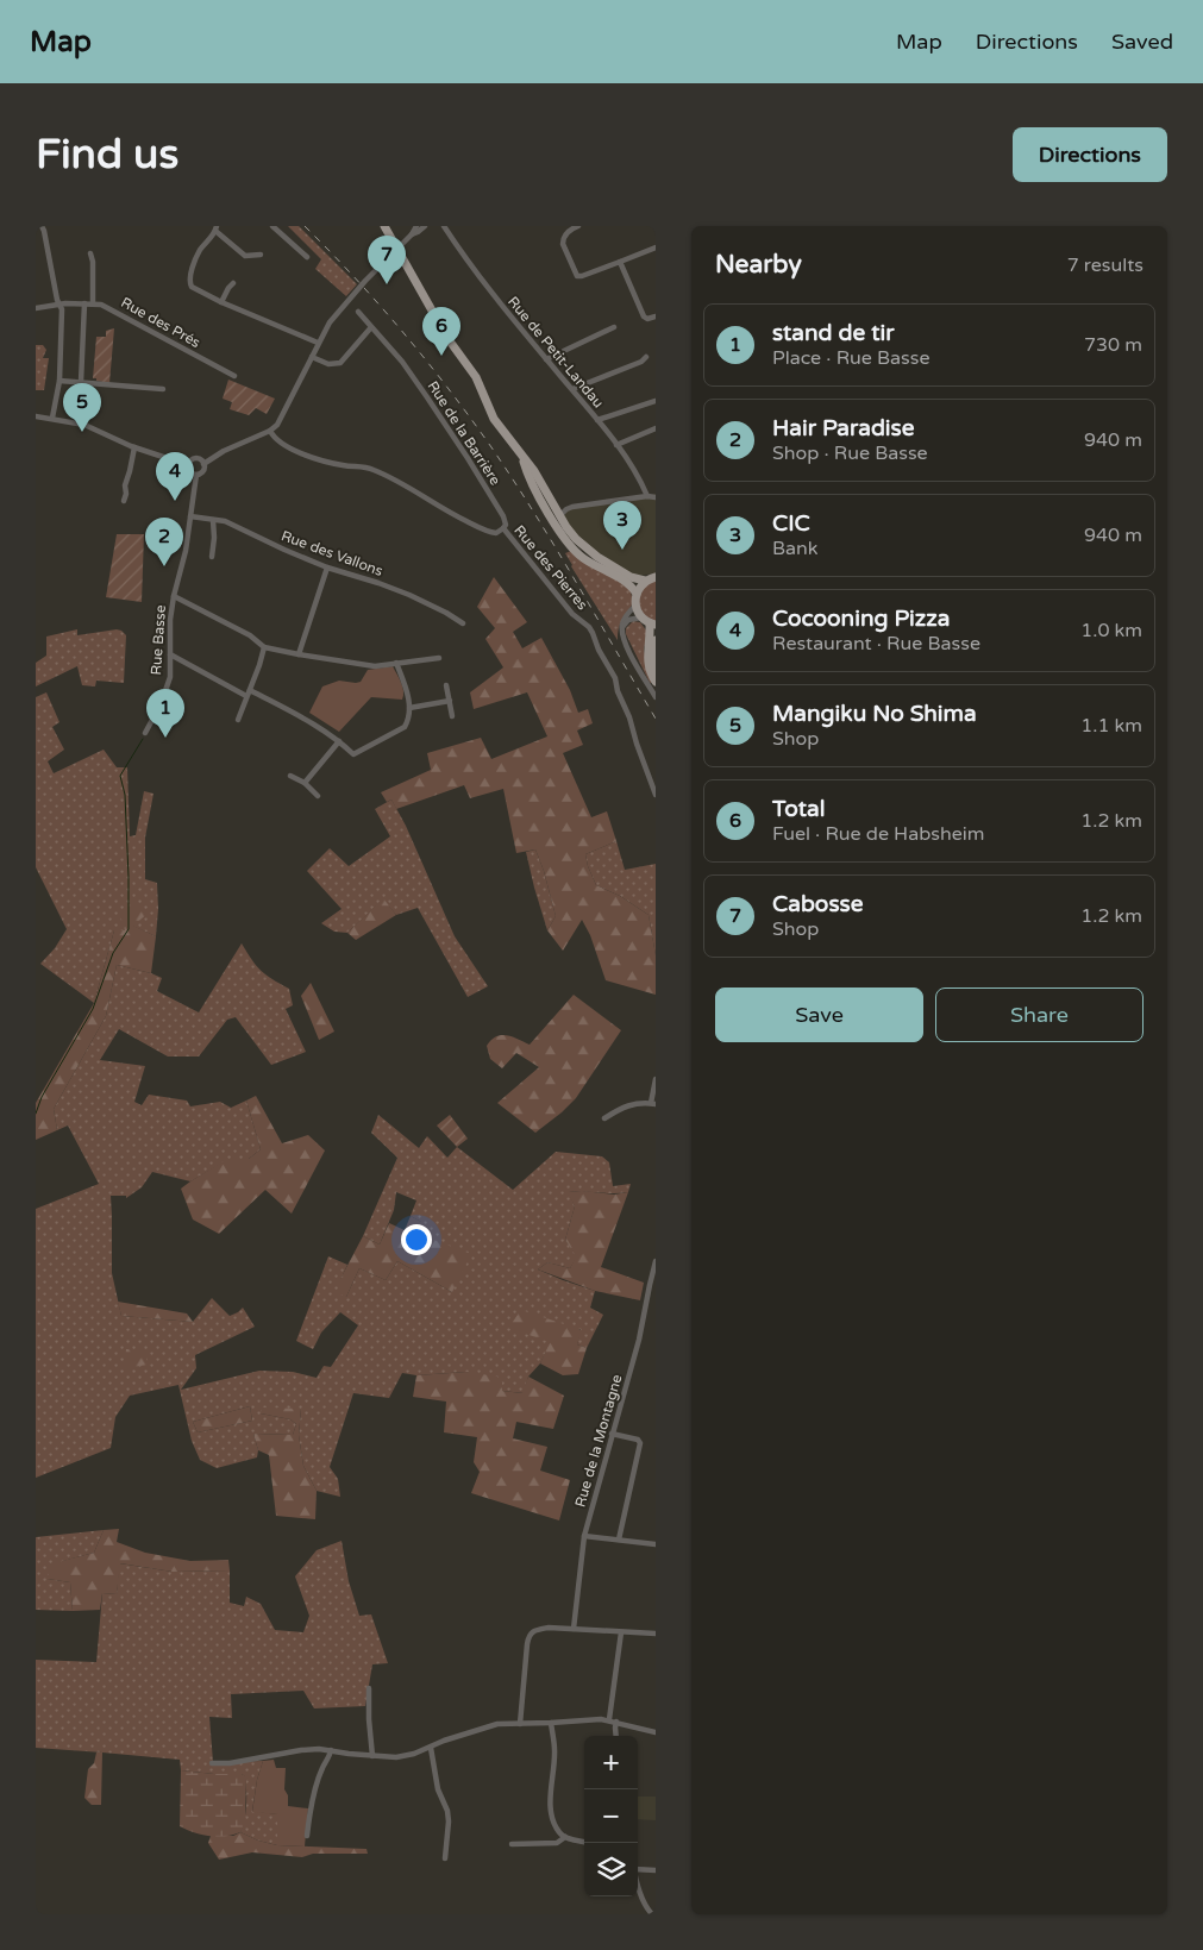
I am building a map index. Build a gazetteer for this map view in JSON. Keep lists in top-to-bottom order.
{
  "streets": {
    "street": [
      "Rue des Prés",
      "Rue de Petit-Landau",
      "Rue de la Barrière",
      "Rue des Vallons",
      "Rue des Pierres",
      "Rue Basse",
      "Rue de la Montagne"
    ]
  },
  "crossings": [
    ["Rue de la Barrière", "Rue des Pierres"],
    ["Rue des Vallons", "Rue Basse"]
  ],
  "page": {
    "header": "Map",
    "nav": ["Map", "Directions", "Saved"],
    "buttons": [
      "Directions",
      ["Save", "Share"]
    ],
    "title": "Find us",
    "heading": ["Nearby", "7 results"],
    "pins": [
      "7",
      "6",
      "5",
      "4",
      "3",
      "2",
      "1"
    ],
    "list": [
      {
        "mark": "1",
        "name": "stand de tir",
        "note": "Place · Rue Basse",
        "value": "730 m"
      },
      {
        "mark": "2",
        "name": "Hair Paradise",
        "note": "Shop · Rue Basse",
        "value": "940 m"
      },
      {
        "mark": "3",
        "name": "CIC",
        "note": "Bank",
        "value": "940 m"
      },
      {
        "mark": "4",
        "name": "Cocooning Pizza",
        "note": "Restaurant · Rue Basse",
        "value": "1.0 km"
      },
      {
        "mark": "5",
        "name": "Mangiku No Shima",
        "note": "Shop",
        "value": "1.1 km"
      },
      {
        "mark": "6",
        "name": "Total",
        "note": "Fuel · Rue de Habsheim",
        "value": "1.2 km"
      },
      {
        "mark": "7",
        "name": "Cabosse",
        "note": "Shop",
        "value": "1.2 km"
      }
    ],
    "map_buttons": ["+", "−"]
  }
}
